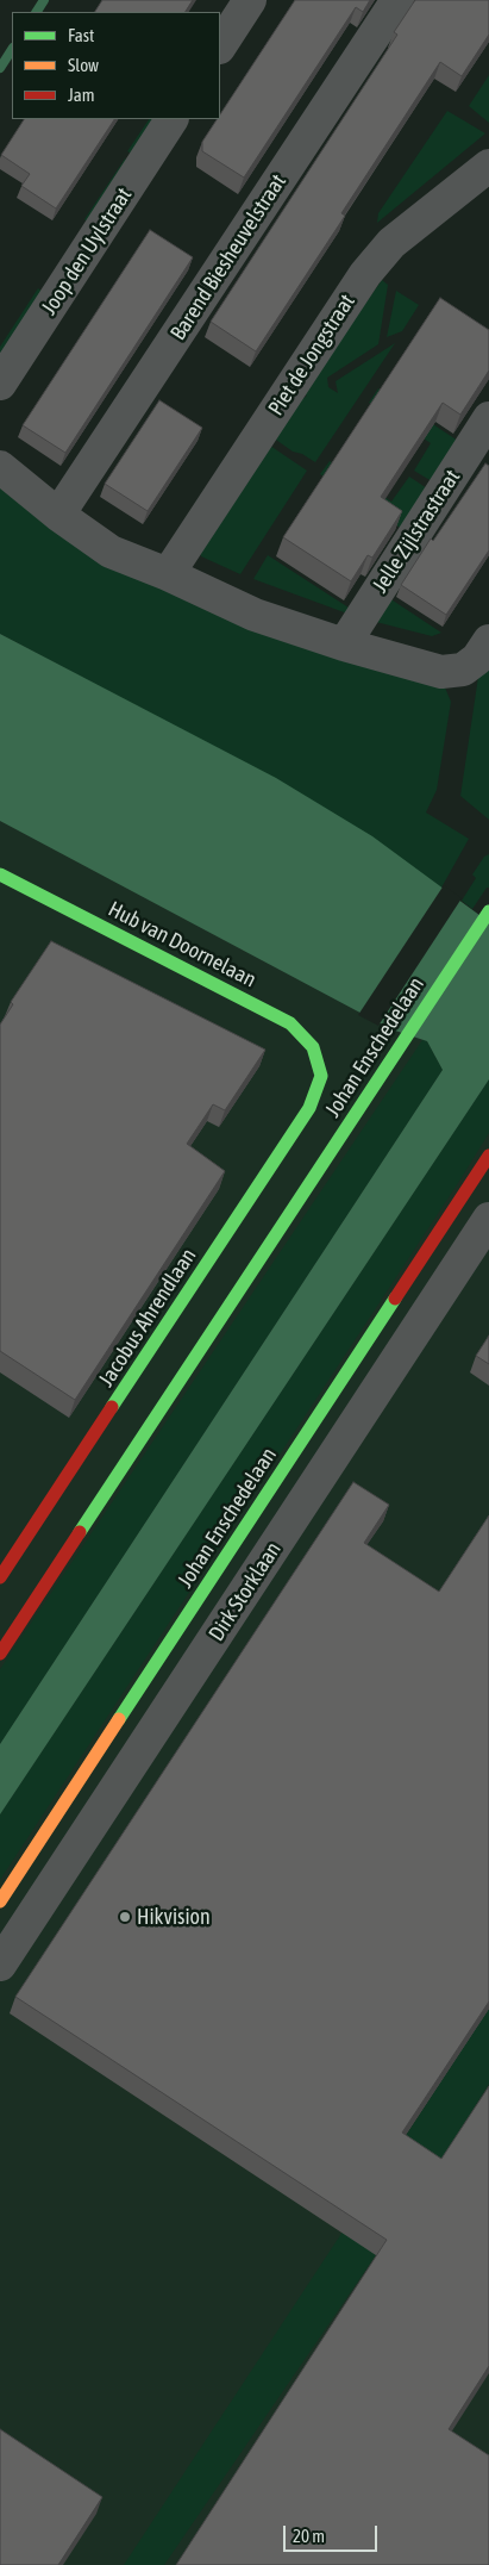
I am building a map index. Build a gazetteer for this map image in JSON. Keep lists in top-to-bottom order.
{
  "streets": {
    "street": [
      "Joop den Uylstraat",
      "Barend Biesheuvelstraat",
      "Piet de Jongstraat",
      "Jelle Zijlstrastraat",
      "Hub van Doornelaan",
      "Johan Enschedelaan",
      "Jacobus Ahrendlaan",
      "Dirk Storklaan"
    ]
  },
  "crossings": [
    ["Hub van Doornelaan", "Jacobus Ahrendlaan"]
  ],
  "places": ["Hikvision"],
  "legend": ["Fast", "Slow", "Jam"],
  "scale_bar": "20 m"
}
